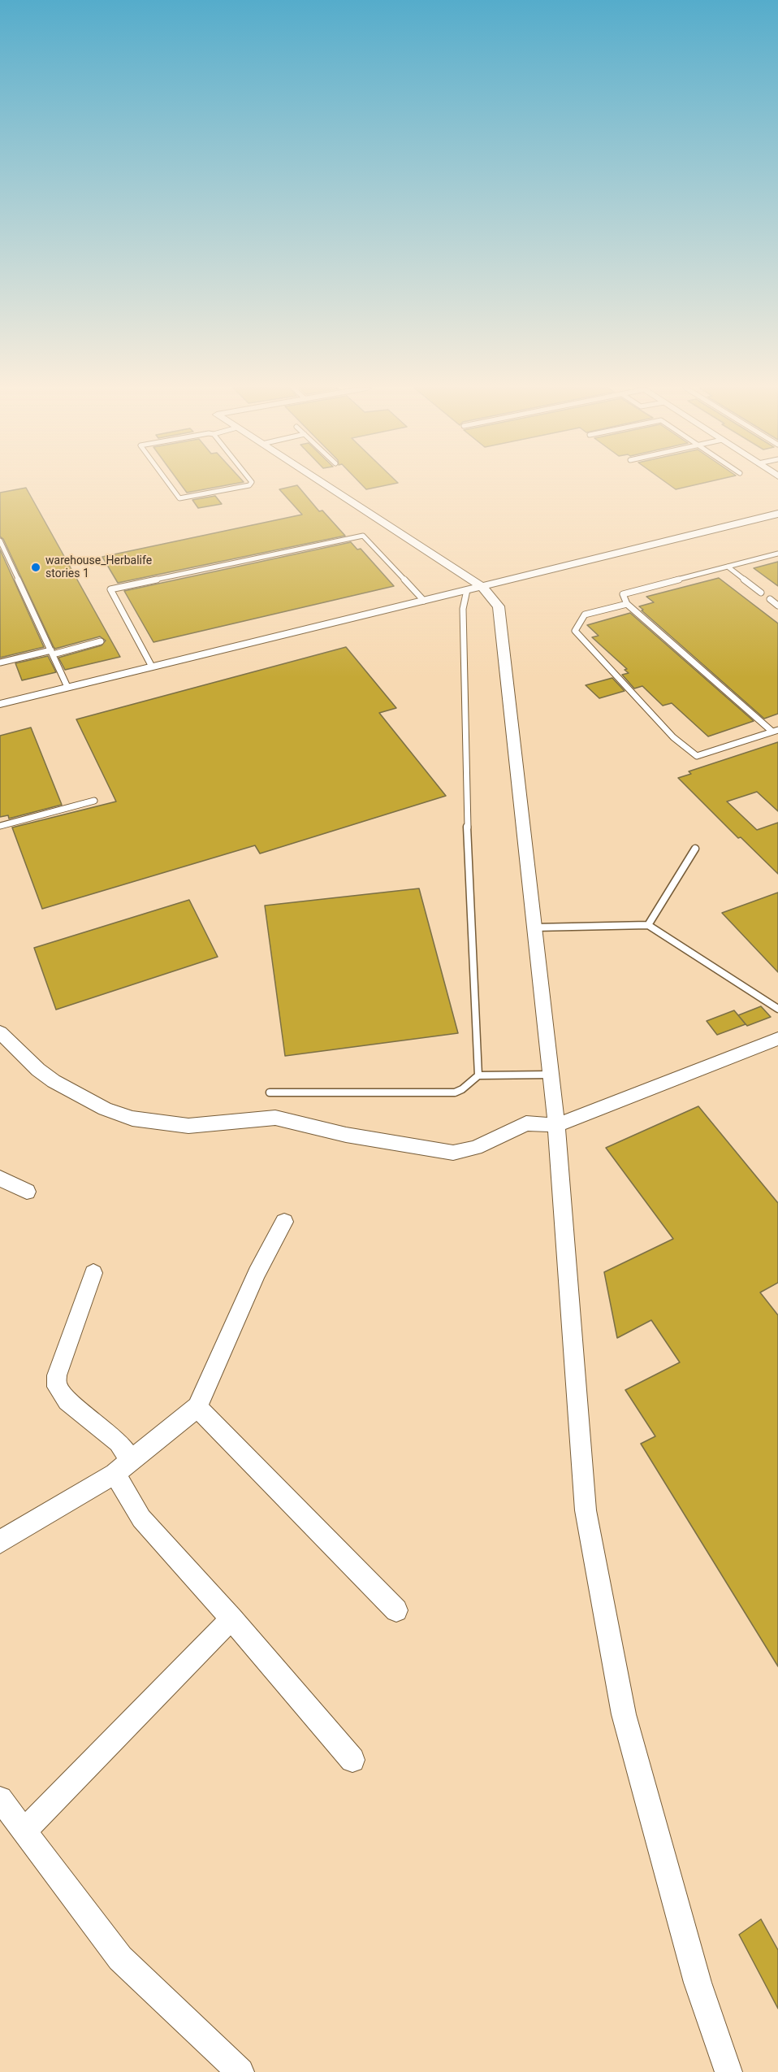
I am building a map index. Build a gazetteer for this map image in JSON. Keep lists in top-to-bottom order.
{
  "places": ["warehouse_Herbalife stories 1"]
}
